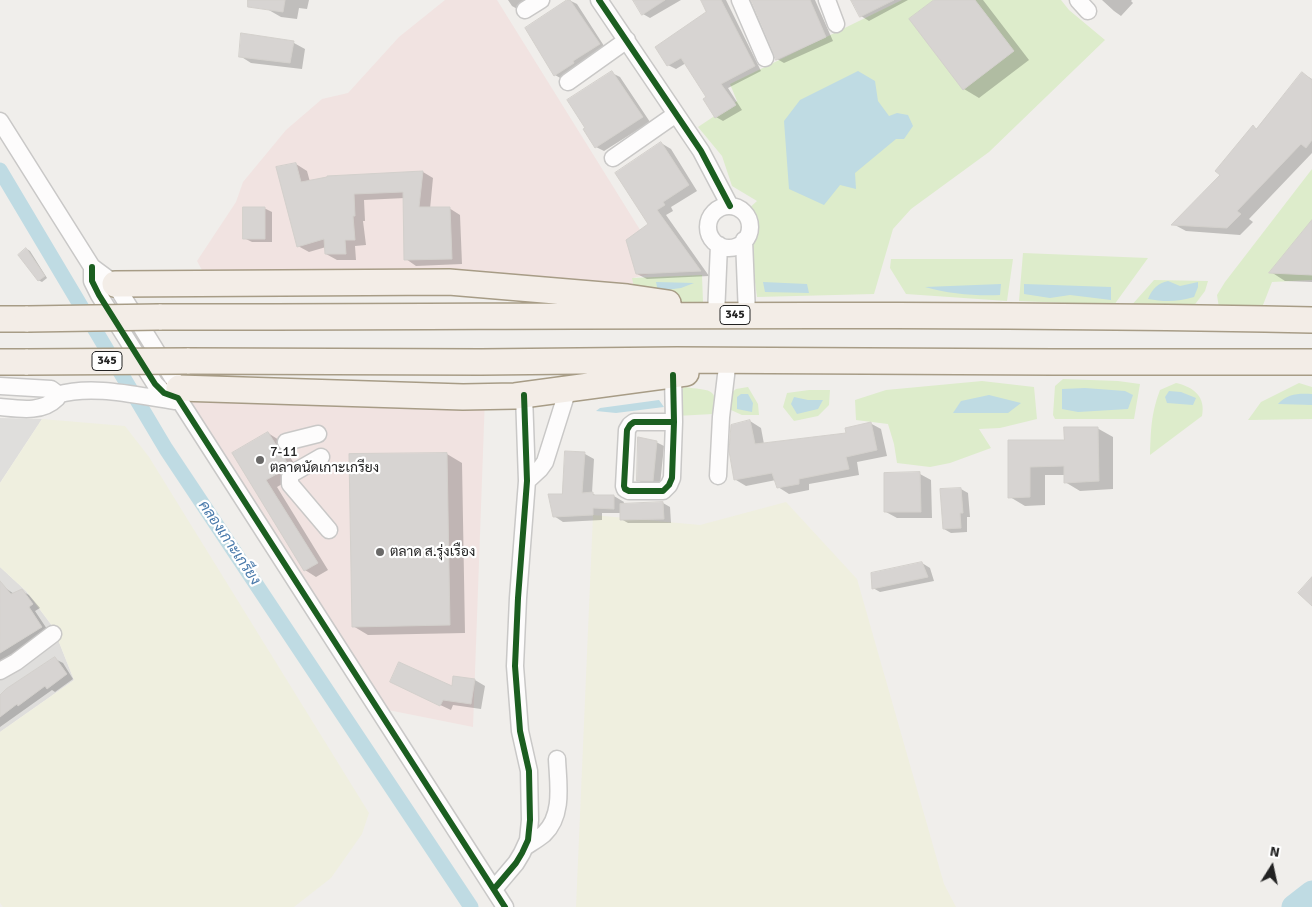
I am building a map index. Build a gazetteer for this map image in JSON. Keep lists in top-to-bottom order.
{
  "streets": {
    "main road": ["345"]
  },
  "water": ["คลองเกาะเกรียง"],
  "places": ["7-11 ตลาดนัดเกาะเกรียง", "ตลาด ส.รุ่งเรือง"],
  "north": "top"
}
